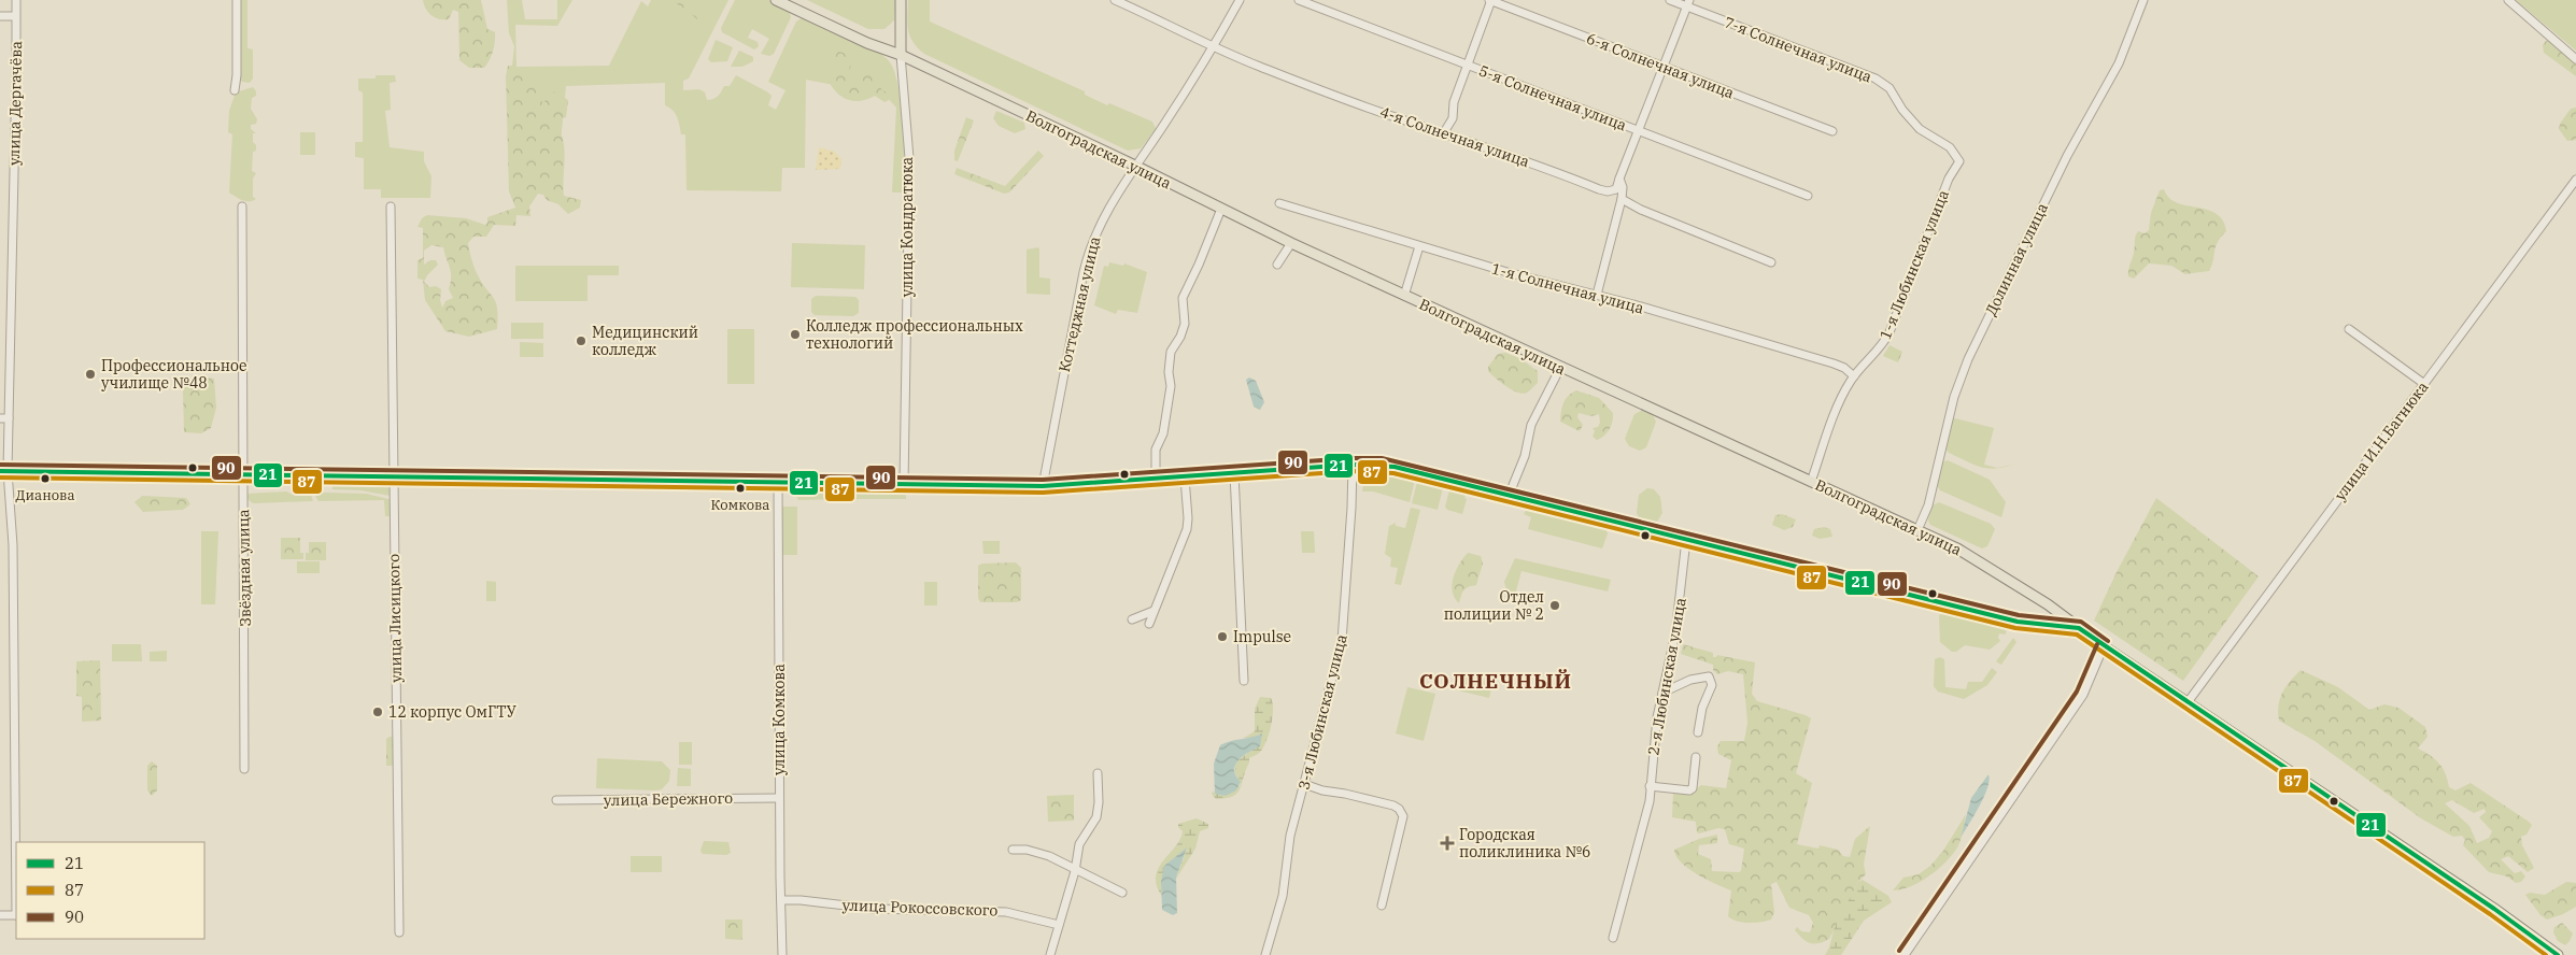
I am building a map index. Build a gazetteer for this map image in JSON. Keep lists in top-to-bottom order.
{
  "streets": {
    "main road": ["Волгоградская улица", "улица Кондратюка"],
    "street": [
      "7-я Солнечная улица",
      "6-я Солнечная улица",
      "5-я Солнечная улица",
      "улица Дергачёва",
      "4-я Солнечная улица",
      "Долинная улица",
      "1-я Любинская улица",
      "1-я Солнечная улица",
      "Коттеджная улица",
      "улица И.Н.Багнюка",
      "Звёздная улица",
      "улица Лисицкого",
      "2-я Любинская улица",
      "3-я Любинская улица",
      "улица Комкова",
      "улица Бережного",
      "улица Рокоссовского"
    ]
  },
  "crossings": [
    ["7-я Солнечная улица", "1-я Любинская улица"],
    ["4-я Солнечная улица", "Коттеджная улица"],
    ["Волгоградская улица", "улица Кондратюка"],
    ["Волгоградская улица", "Долинная улица"],
    ["Волгоградская улица", "1-я Любинская улица"],
    ["Волгоградская улица", "Коттеджная улица"],
    ["Волгоградская улица", "улица И.Н.Багнюка"],
    ["1-я Любинская улица", "1-я Солнечная улица"],
    ["улица Комкова", "улица Бережного"],
    ["улица Комкова", "улица Рокоссовского"]
  ],
  "districts": ["СОЛНЕЧНЫЙ"],
  "places": {
    "other": [
      "Колледж профессиональных технологий",
      "Медицинский колледж",
      "Профессиональное училище №48",
      "Дианова",
      "Комкова",
      "Отдел полиции № 2",
      "Impulse",
      "12 корпус ОмГТУ"
    ],
    "health": ["Городская поликлиника №6"]
  },
  "lines": ["transit line 90", "transit line 21", "transit line 87"],
  "legend": ["21", "87", "90"]
}
